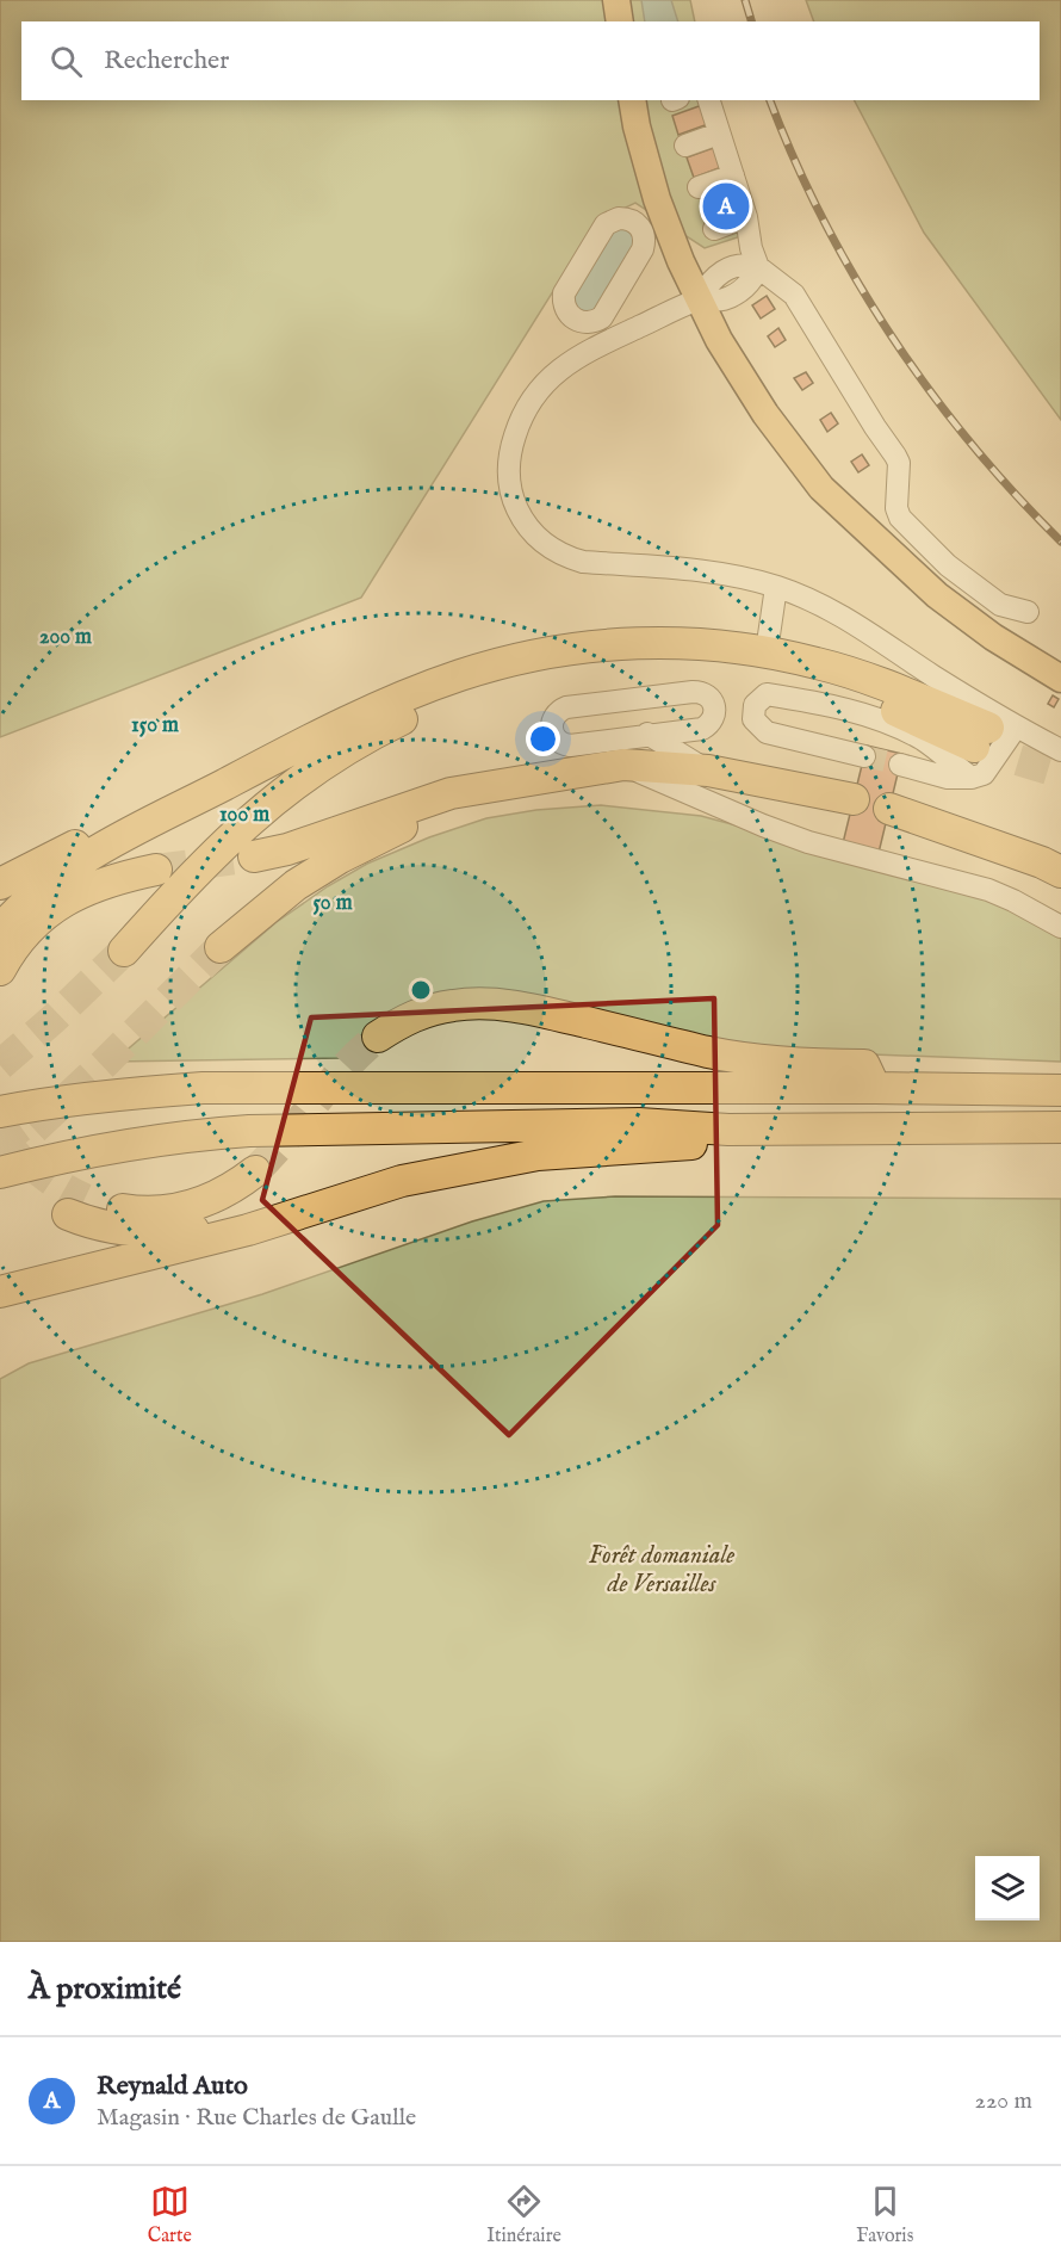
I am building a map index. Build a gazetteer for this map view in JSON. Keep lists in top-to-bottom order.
{
  "parks": ["Forêt domaniale de Versailles"],
  "page": {
    "search": "Rechercher",
    "pins": "A",
    "heading": "À proximité",
    "list": [
      {
        "mark": "A",
        "name": "Reynald Auto",
        "note": "Magasin · Rue Charles de Gaulle",
        "value": "220 m"
      }
    ],
    "nav": ["Carte", "Itinéraire", "Favoris"]
  },
  "rings": [
    "200 m",
    "150 m",
    "100 m",
    "50 m"
  ]
}
